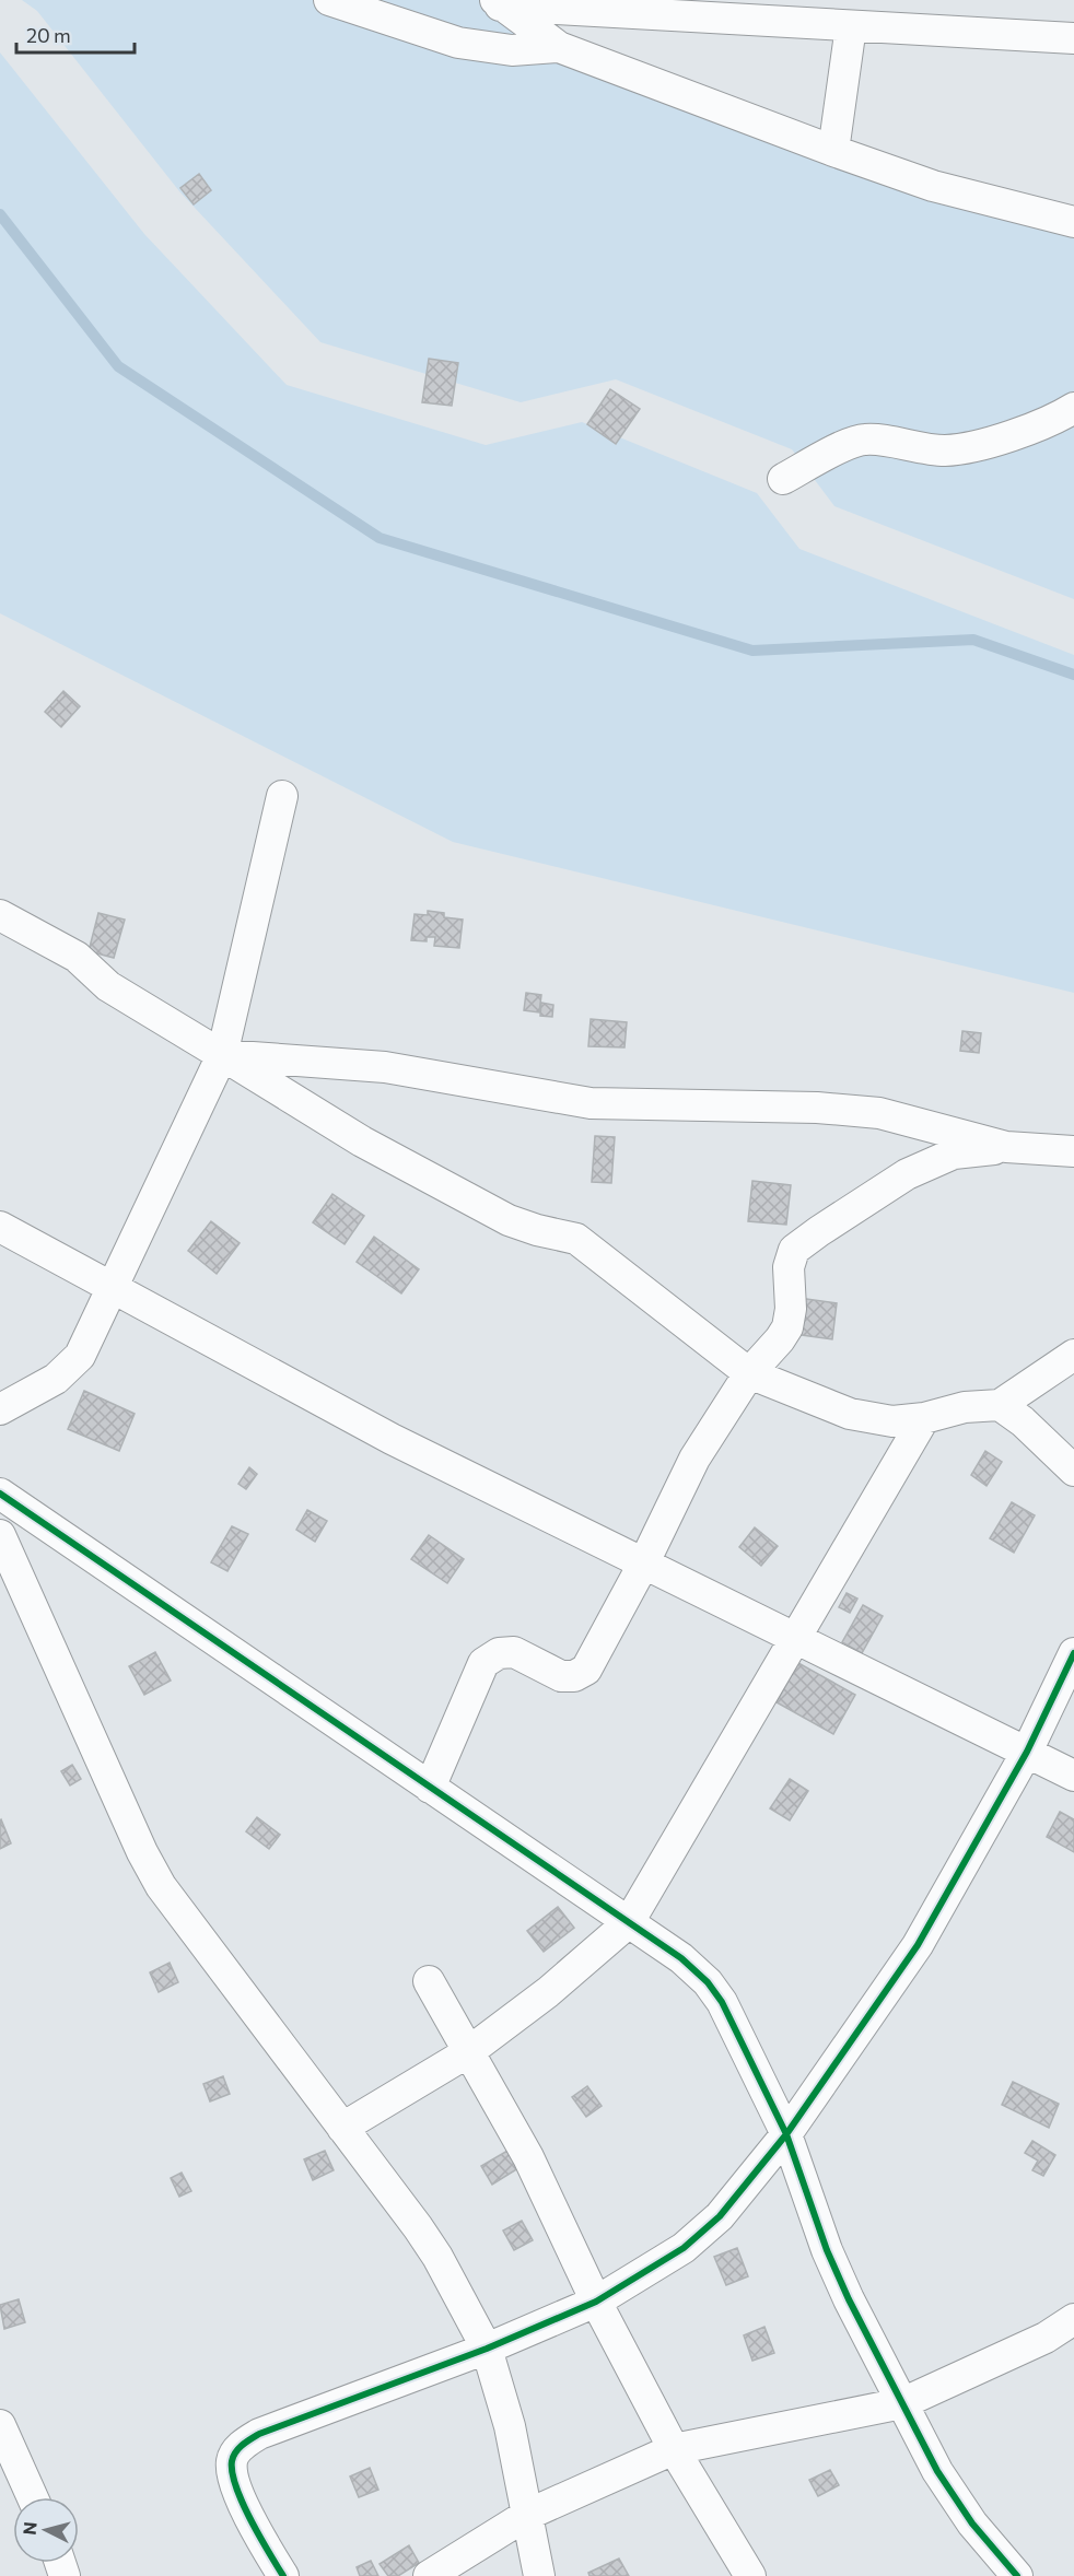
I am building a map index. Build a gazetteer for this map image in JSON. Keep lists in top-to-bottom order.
{
  "scale_bar": "20 m",
  "north": "left"
}
